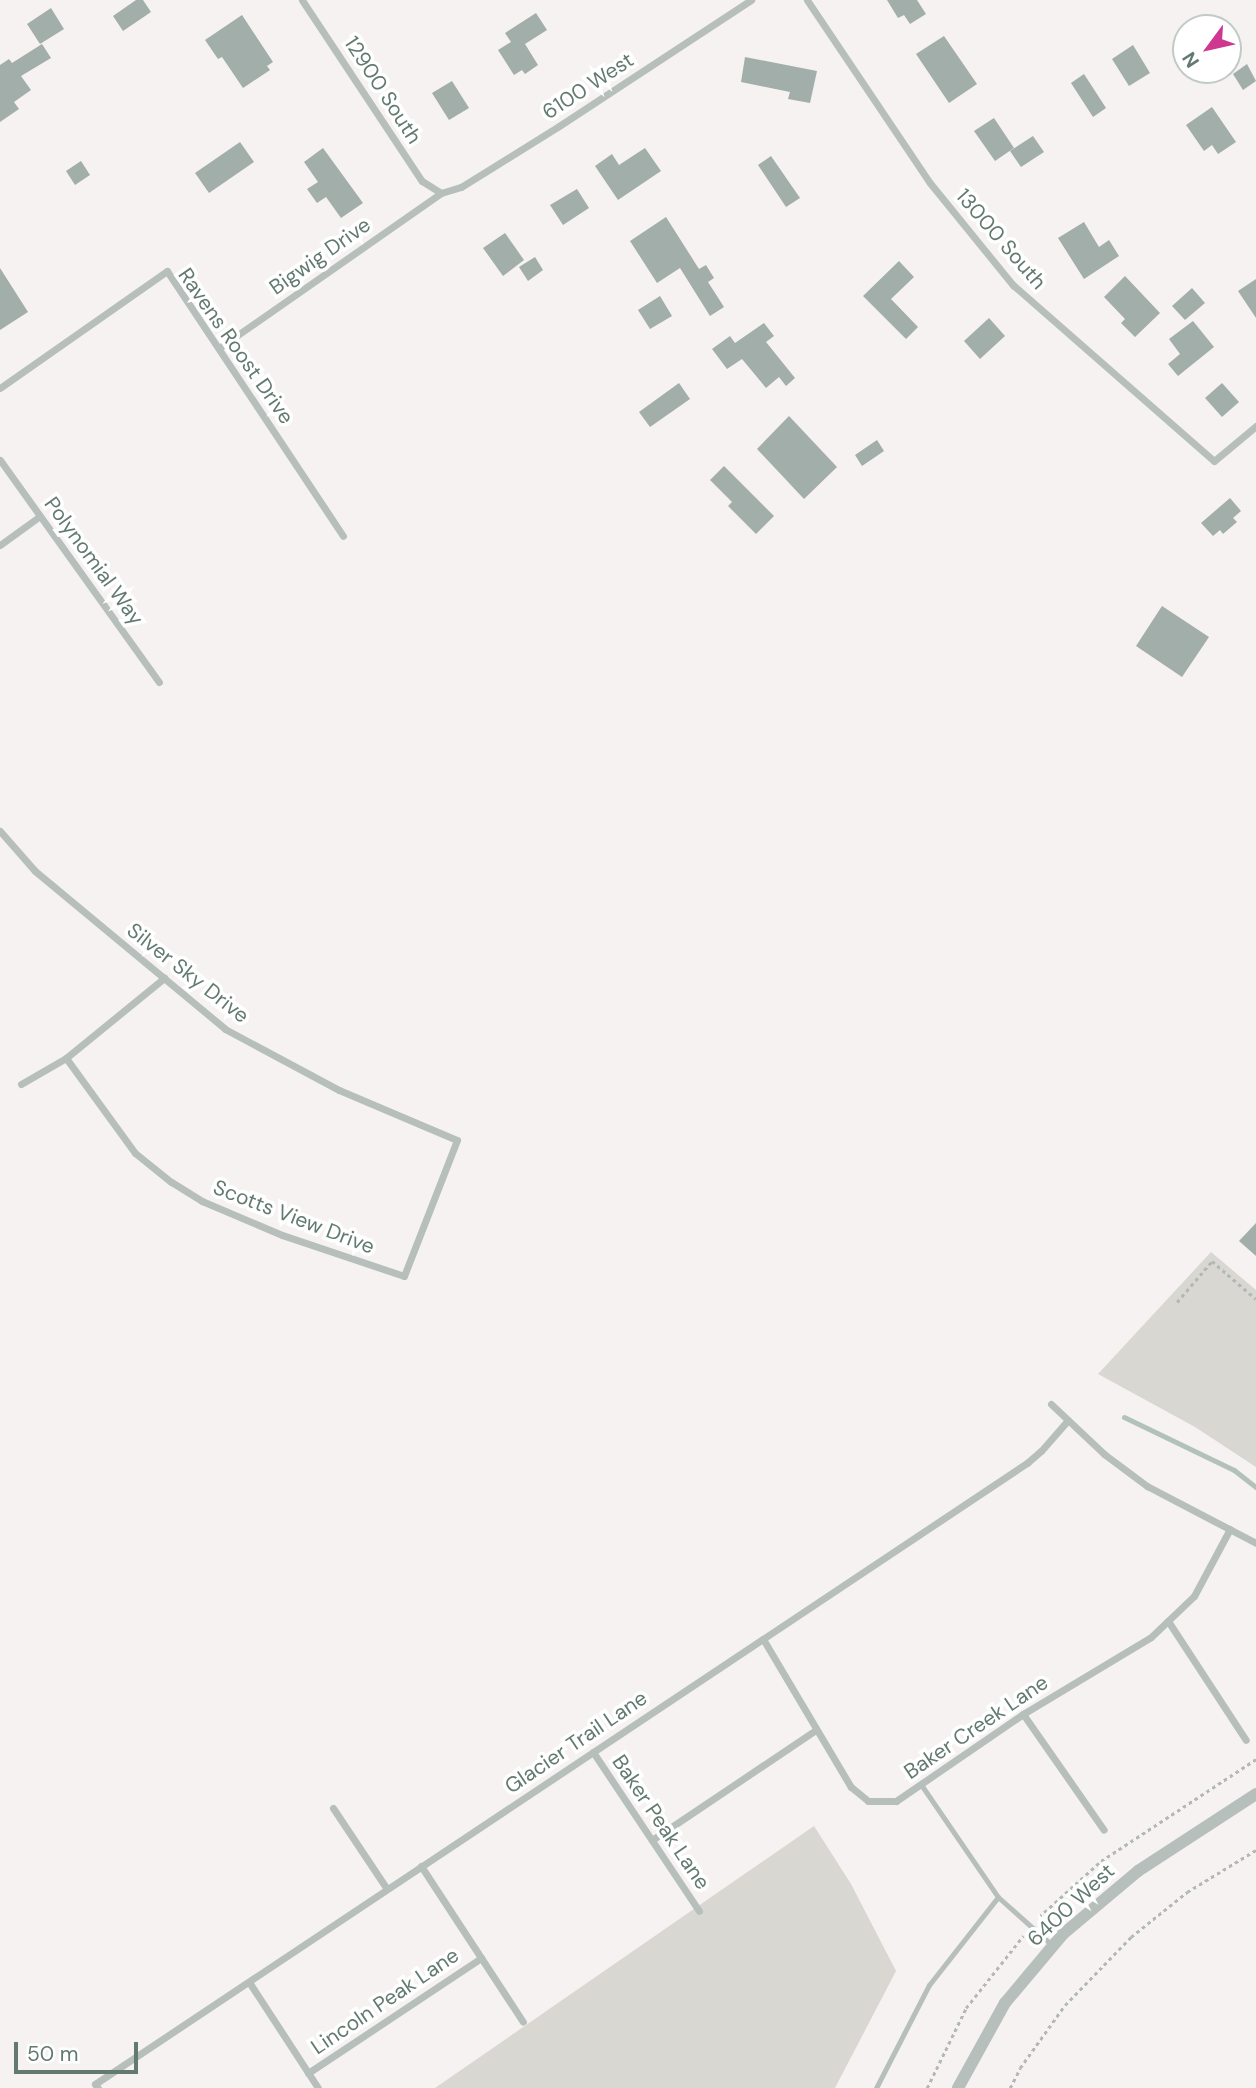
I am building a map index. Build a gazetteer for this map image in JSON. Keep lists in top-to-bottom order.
{
  "streets": {
    "street": [
      "6100 West",
      "12900 South",
      "13000 South",
      "Bigwig Drive",
      "Ravens Roost Drive",
      "Polynomial Way",
      "Silver Sky Drive",
      "Scotts View Drive",
      "Baker Creek Lane",
      "Glacier Trail Lane",
      "Baker Peak Lane",
      "6400 West",
      "Lincoln Peak Lane"
    ]
  },
  "crossings": [
    ["6100 West", "12900 South"],
    ["6100 West", "Bigwig Drive"],
    ["12900 South", "Bigwig Drive"],
    ["Bigwig Drive", "Ravens Roost Drive"],
    ["Silver Sky Drive", "Scotts View Drive"],
    ["Baker Creek Lane", "Glacier Trail Lane"],
    ["Glacier Trail Lane", "Baker Peak Lane"]
  ],
  "scale_bar": "50 m",
  "north": "bottom left"
}
